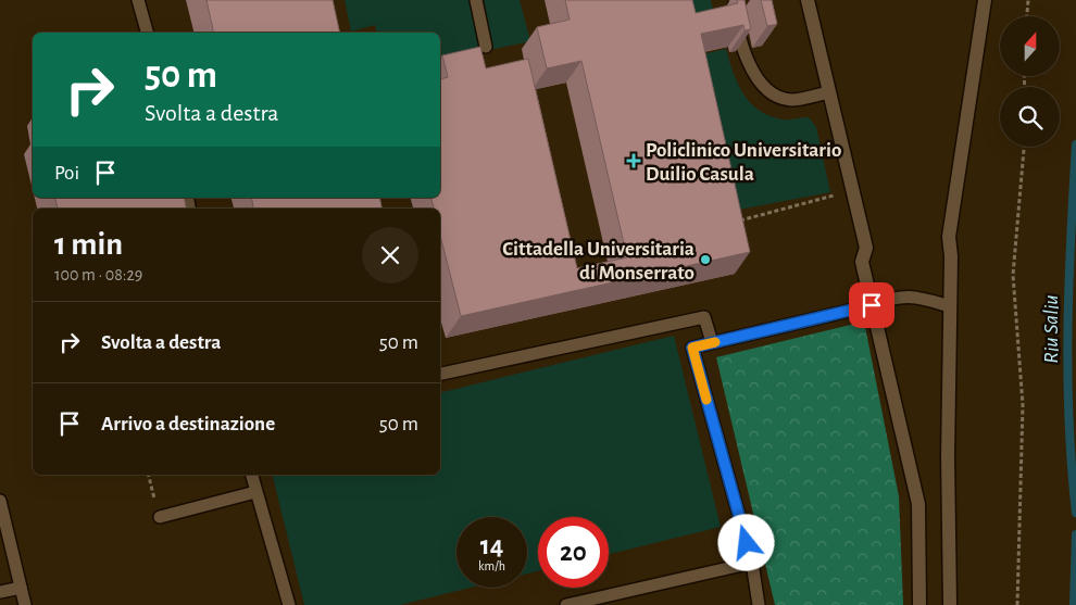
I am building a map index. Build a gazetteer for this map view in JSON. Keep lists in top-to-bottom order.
{
  "water": ["Riu Saliu"],
  "places": {
    "health": ["Policlinico Universitario Duilio Casula"],
    "other": ["Cittadella Universitaria di Monserrato"]
  },
  "north": "top",
  "page": {
    "turn": ["50 m", "Svolta a destra"],
    "then": "Poi",
    "heading": ["1 min", "100 m · 08:29"],
    "list": [
      {
        "name": "Svolta a destra",
        "value": "50 m"
      },
      {
        "name": "Arrivo a destinazione",
        "value": "50 m"
      }
    ],
    "speed": "14 km/h",
    "limit": "20"
  }
}
